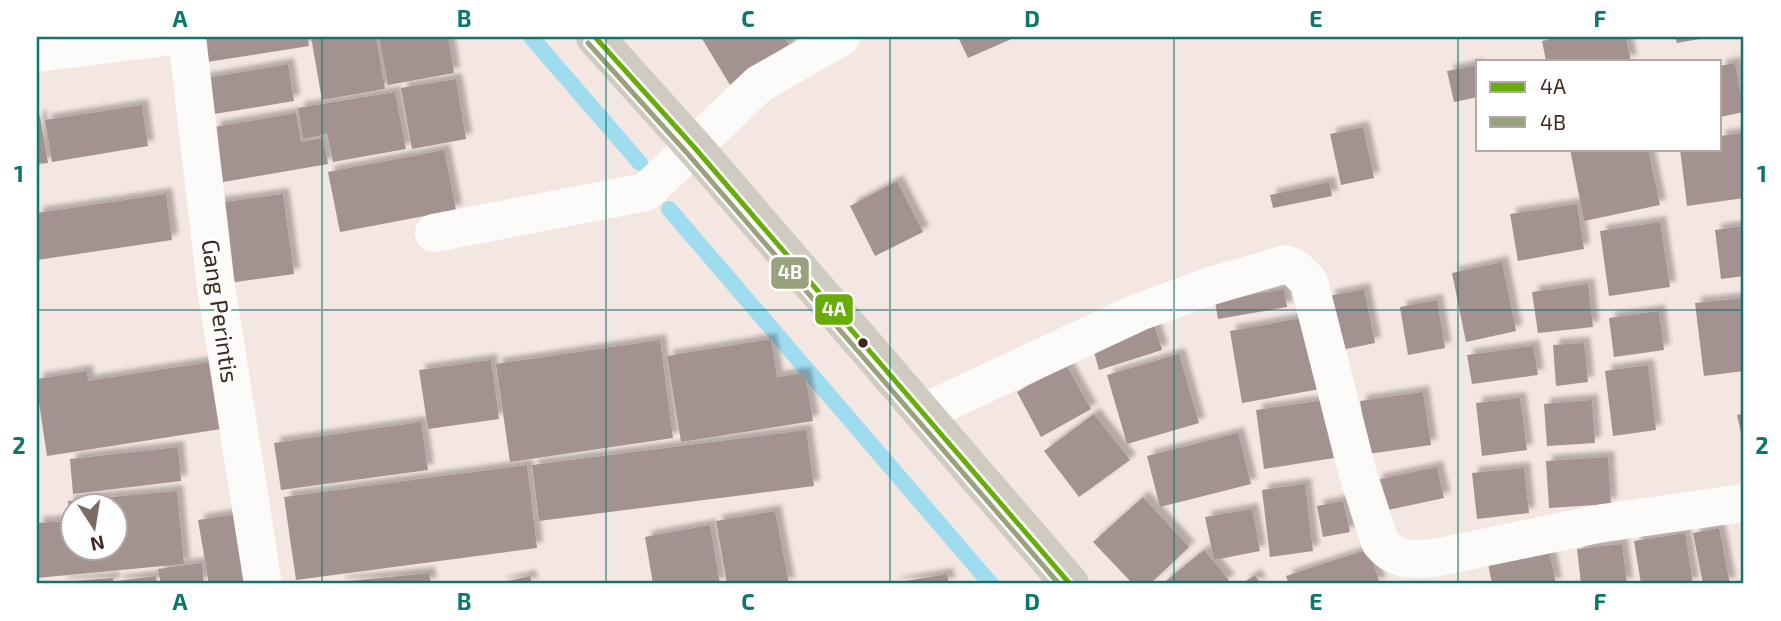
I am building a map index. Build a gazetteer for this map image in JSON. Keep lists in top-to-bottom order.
{
  "streets": {
    "street": ["Gang Perintis"]
  },
  "lines": ["transit line 4A", "transit line 4B"],
  "legend": ["4A", "4B"],
  "north": "bottom",
  "grid": {
    "columns": [
      "A",
      "B",
      "C",
      "D",
      "E",
      "F"
    ],
    "rows": ["1", "2"]
  }
}
